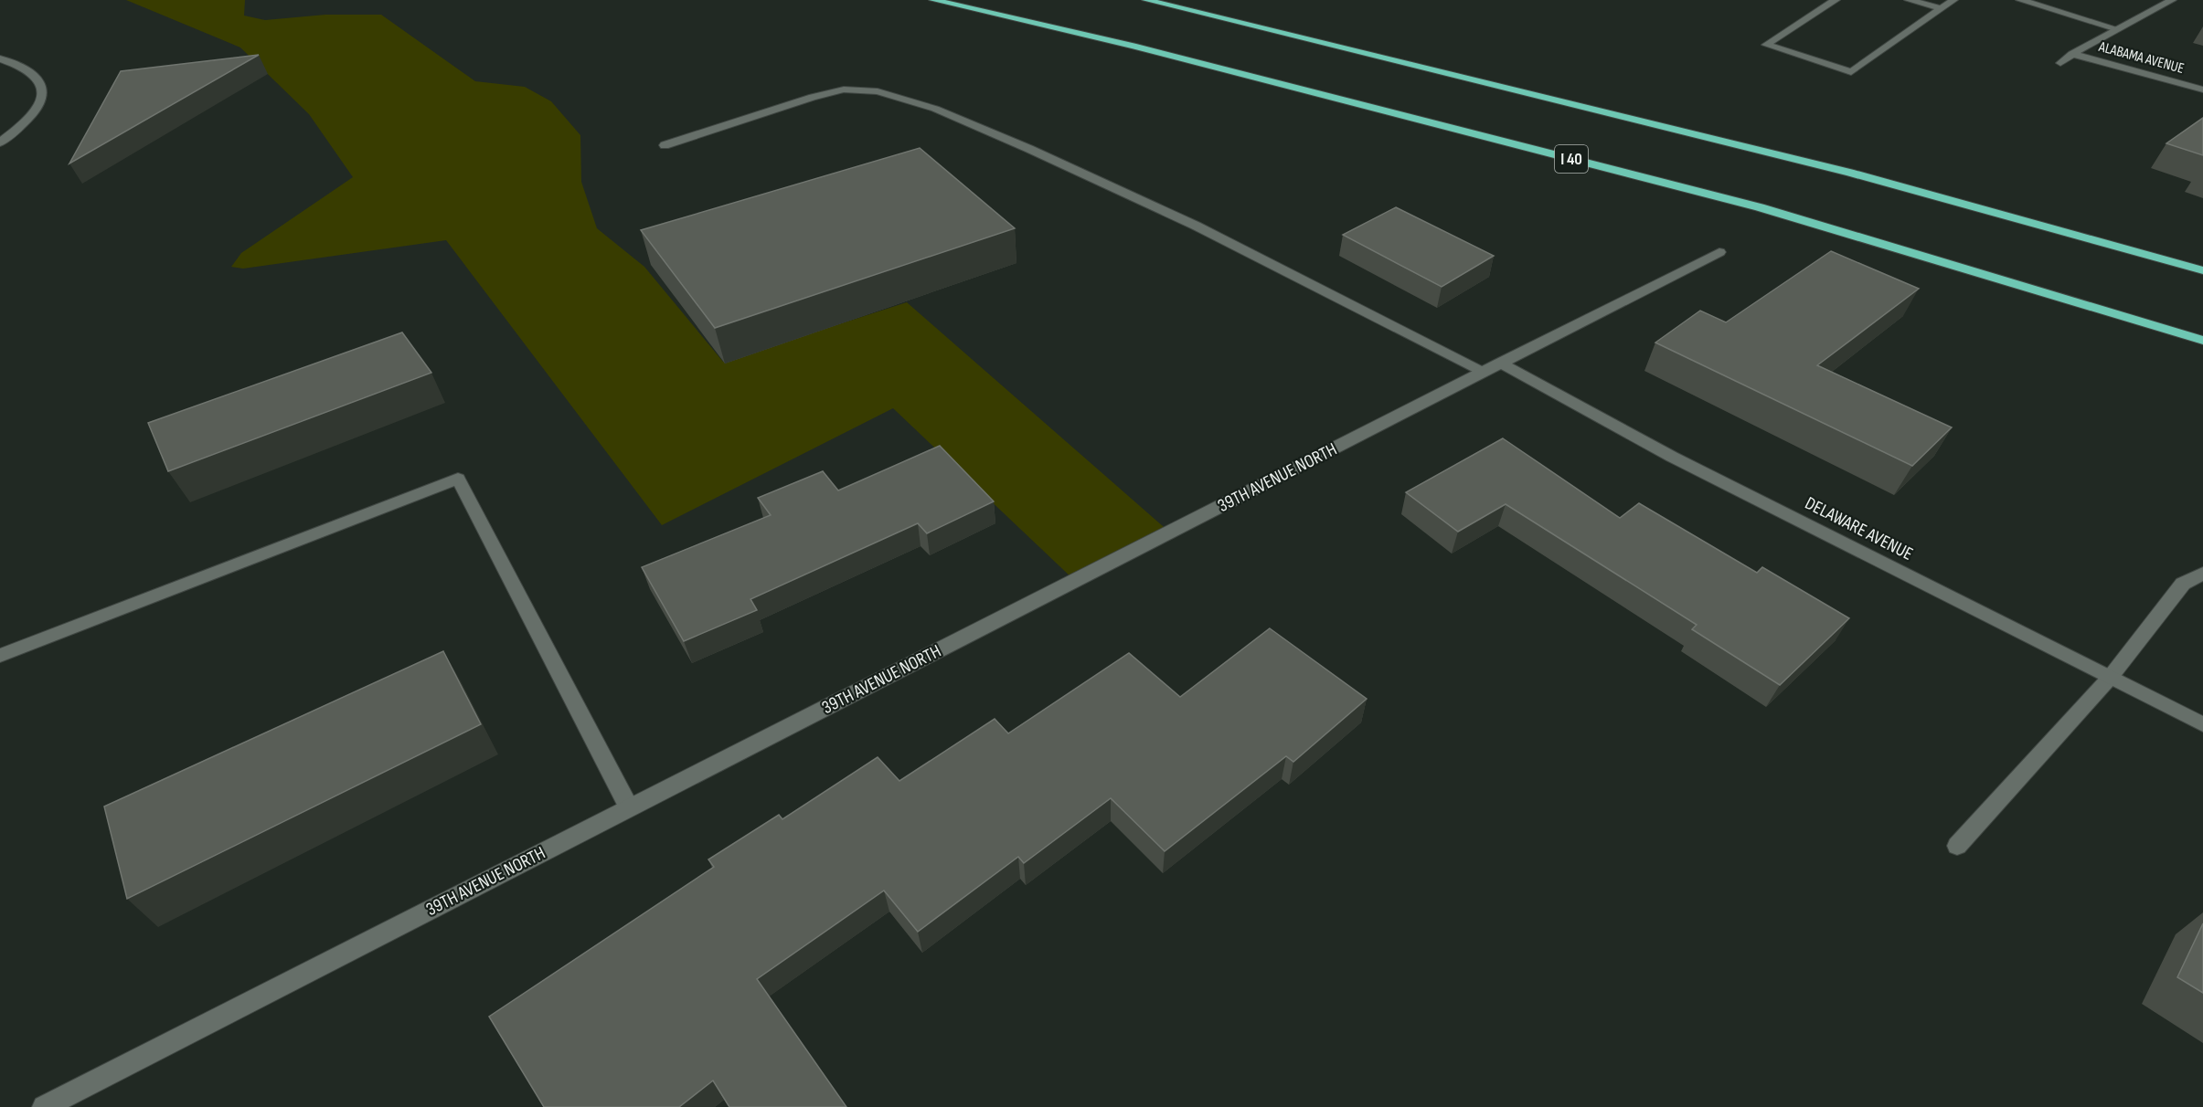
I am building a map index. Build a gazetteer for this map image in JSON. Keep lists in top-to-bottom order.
{
  "streets": {
    "highway": ["I 40"],
    "street": ["ALABAMA AVENUE", "39TH AVENUE NORTH", "DELAWARE AVENUE"]
  },
  "crossings": [
    ["39TH AVENUE NORTH", "DELAWARE AVENUE"]
  ]
}
